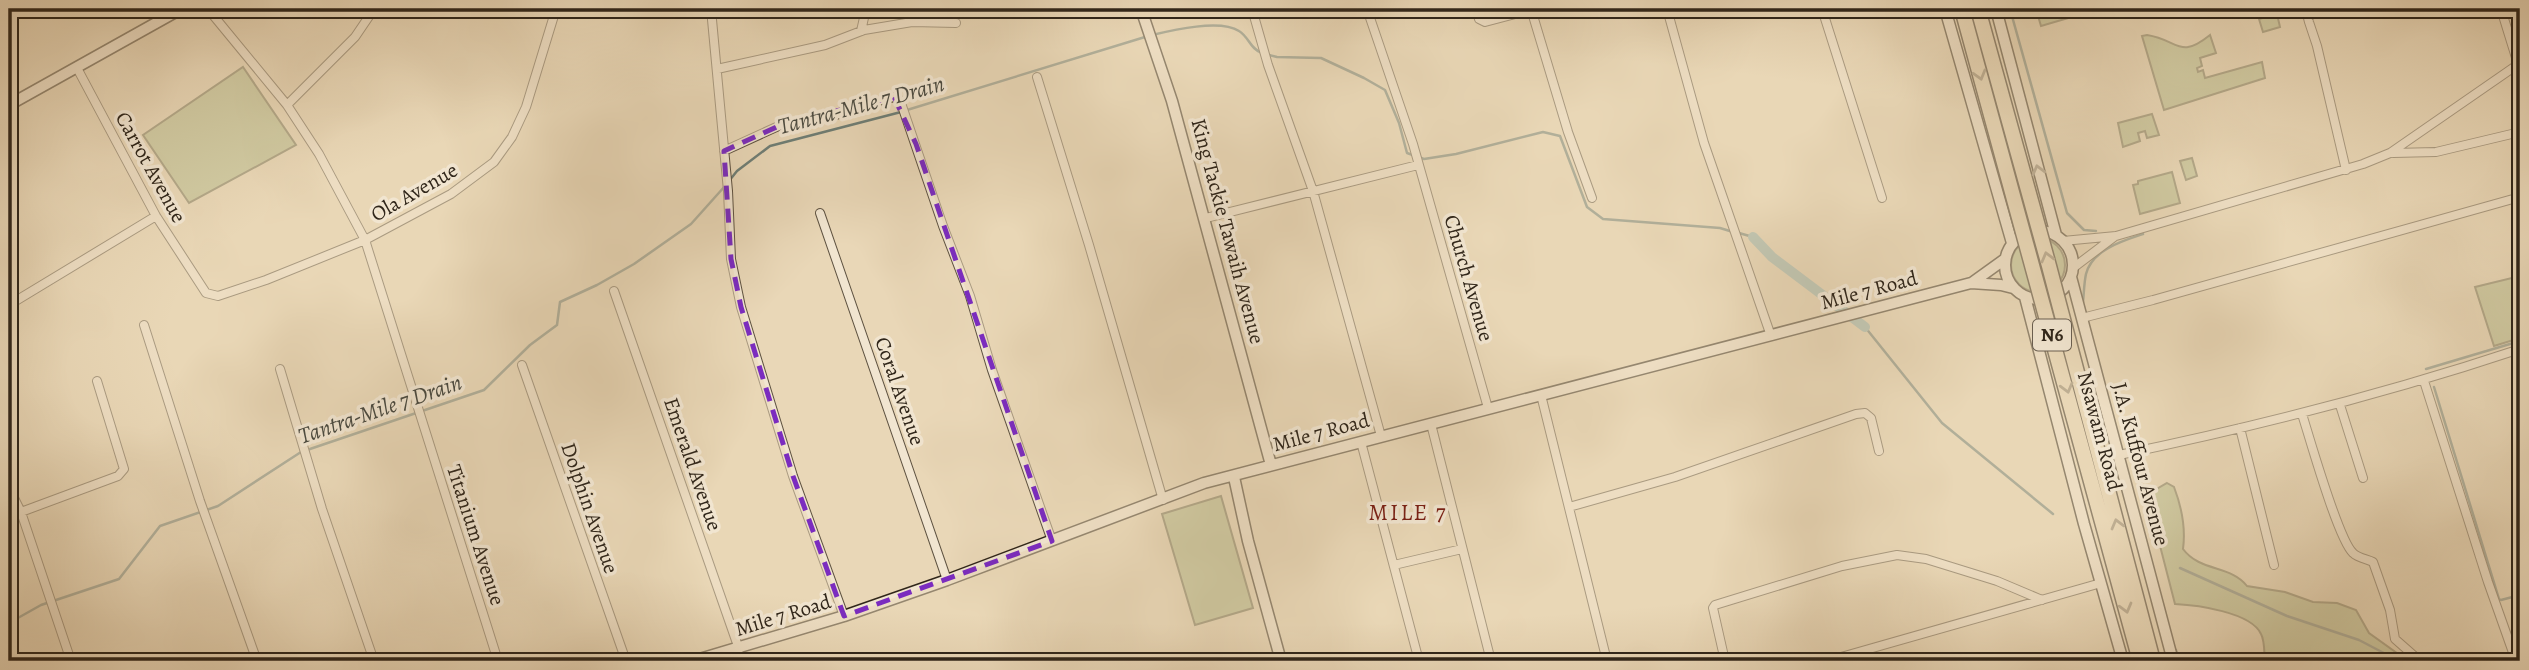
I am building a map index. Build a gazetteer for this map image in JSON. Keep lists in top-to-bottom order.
{
  "streets": {
    "highway": ["N6", "Nsawam Road"],
    "street": [
      "Carrot Avenue",
      "Ola Avenue",
      "King Tackie Tawaih Avenue",
      "Church Avenue",
      "Mile 7 Road",
      "Coral Avenue",
      "Emerald Avenue",
      "J.A. Kuffour Avenue",
      "Dolphin Avenue",
      "Titanium Avenue"
    ]
  },
  "crossings": [
    ["Carrot Avenue", "Ola Avenue"],
    ["Ola Avenue", "Titanium Avenue"],
    ["King Tackie Tawaih Avenue", "Mile 7 Road"],
    ["Church Avenue", "Mile 7 Road"],
    ["Mile 7 Road", "Coral Avenue"],
    ["Mile 7 Road", "Emerald Avenue"]
  ],
  "districts": ["MILE 7"],
  "water": ["Tantra-Mile 7 Drain"]
}
